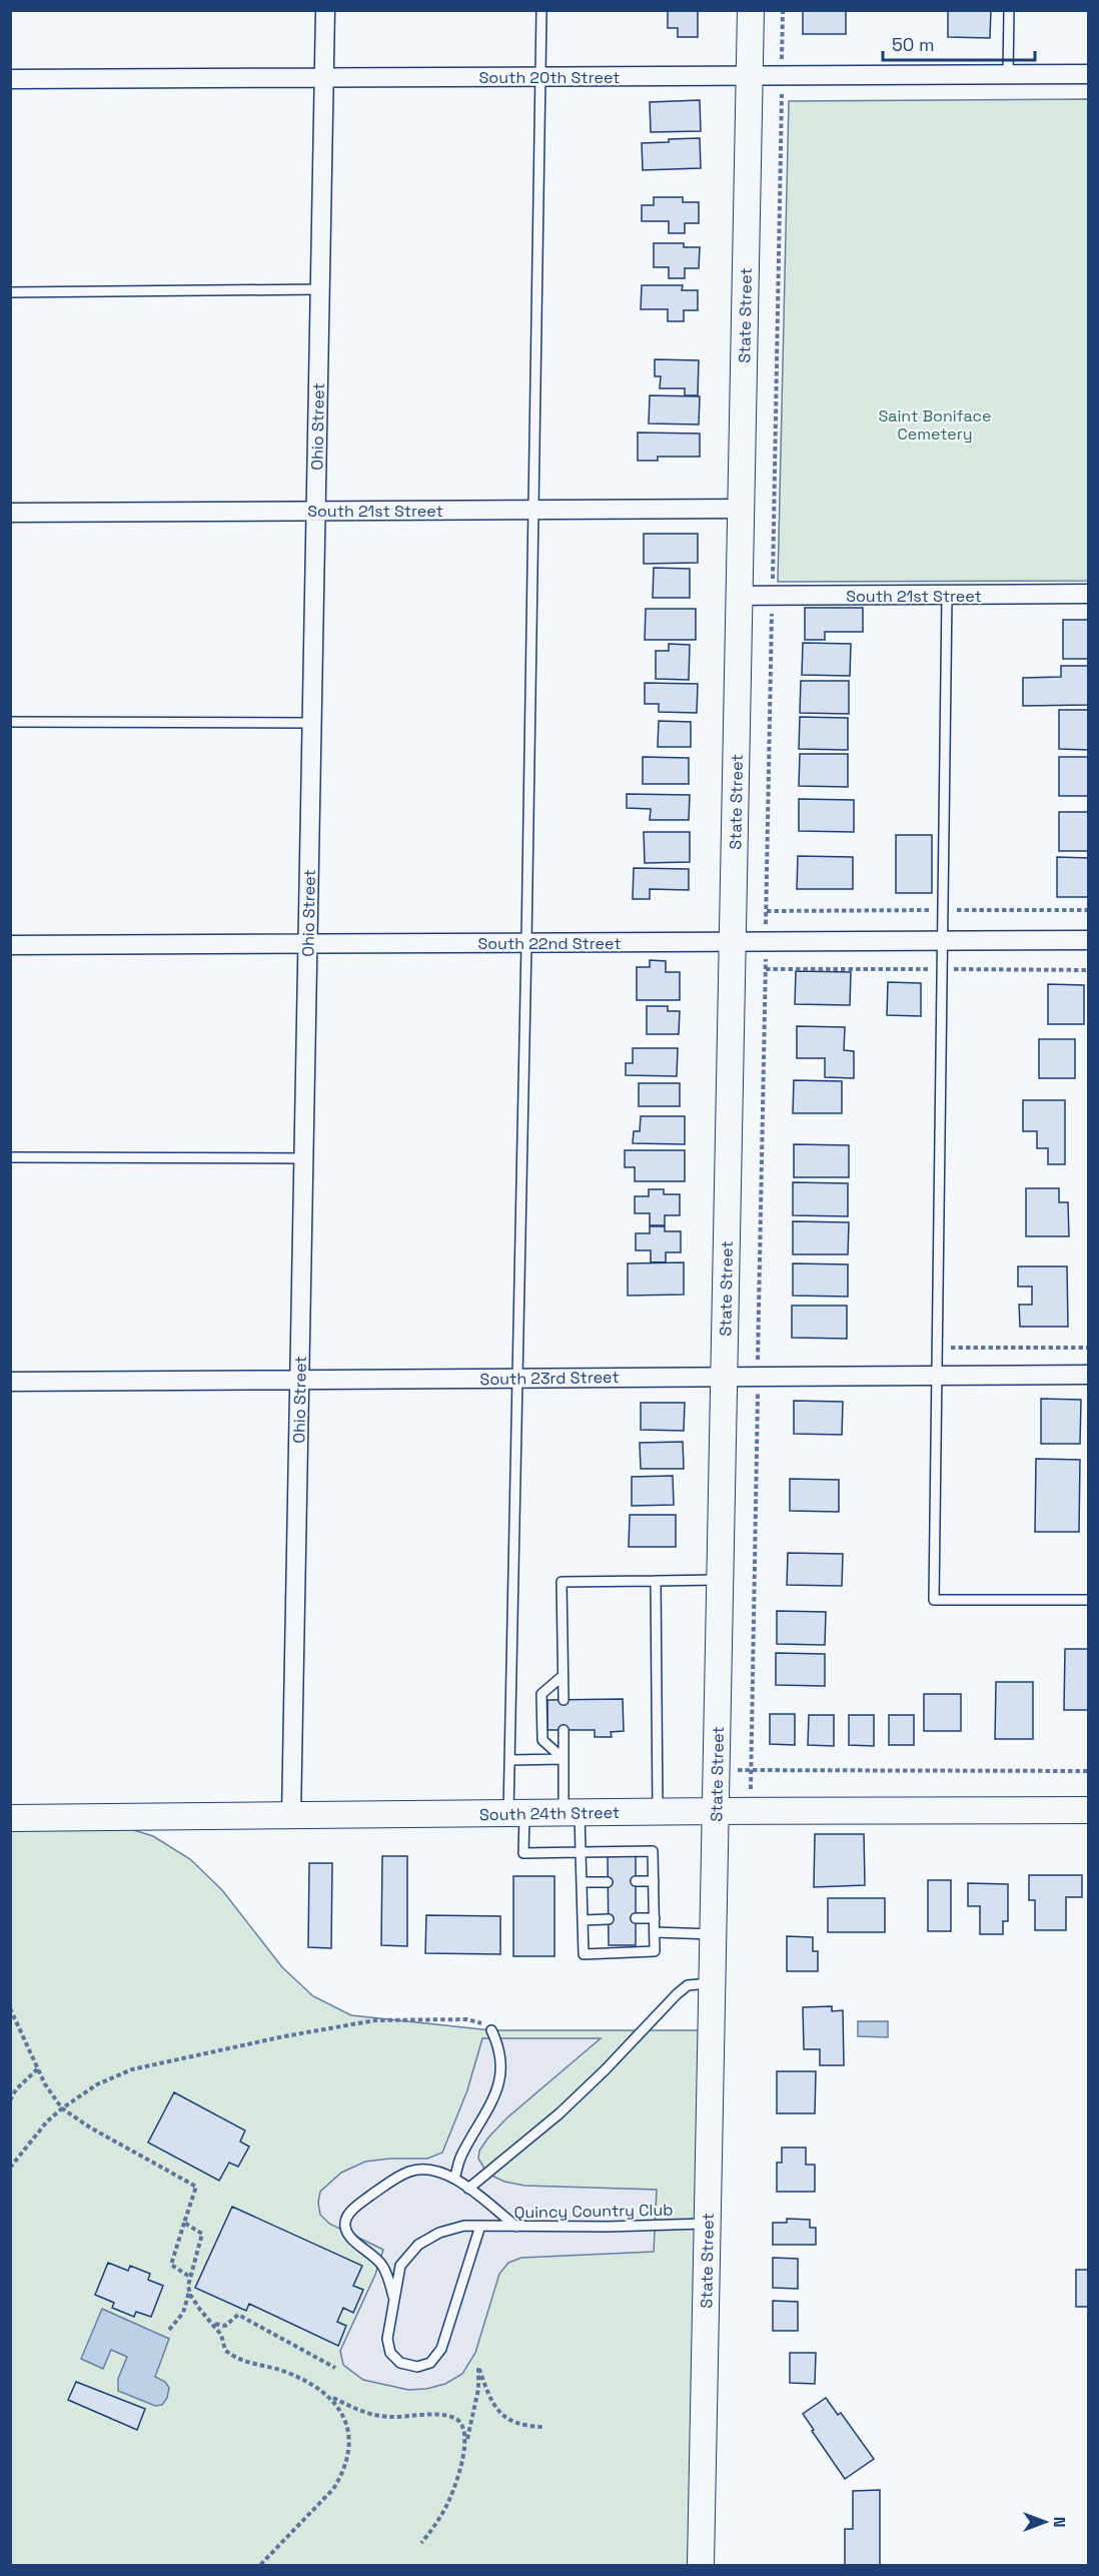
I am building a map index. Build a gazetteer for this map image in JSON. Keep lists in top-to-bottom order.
{
  "streets": {
    "street": [
      "South 20th Street",
      "State Street",
      "Ohio Street",
      "South 21st Street",
      "South 22nd Street",
      "South 23rd Street",
      "South 24th Street"
    ],
    "lane": ["Quincy Country Club"]
  },
  "crossings": [
    ["South 20th Street", "State Street"],
    ["South 20th Street", "Ohio Street"],
    ["State Street", "South 21st Street"],
    ["State Street", "South 22nd Street"],
    ["State Street", "South 23rd Street"],
    ["State Street", "South 24th Street"],
    ["State Street", "Quincy Country Club"],
    ["Ohio Street", "South 21st Street"],
    ["Ohio Street", "South 22nd Street"],
    ["Ohio Street", "South 23rd Street"],
    ["Ohio Street", "South 24th Street"]
  ],
  "parks": ["Saint Boniface Cemetery"],
  "scale_bar": "50 m",
  "north": "right"
}
